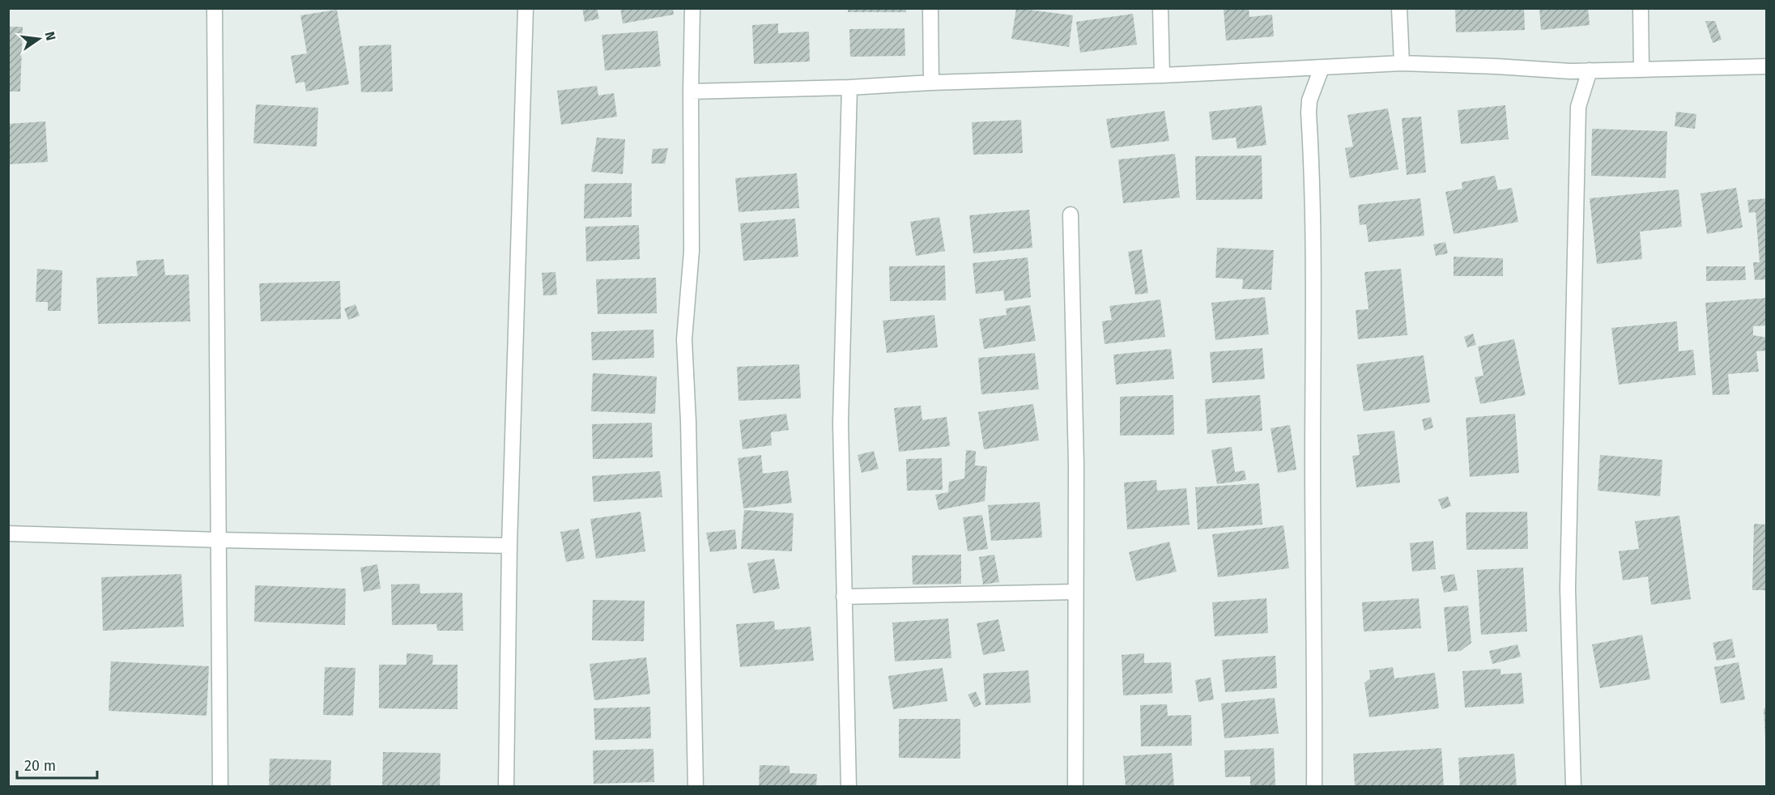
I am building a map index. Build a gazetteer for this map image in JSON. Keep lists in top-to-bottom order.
{
  "scale_bar": "20 m",
  "north": "right"
}
